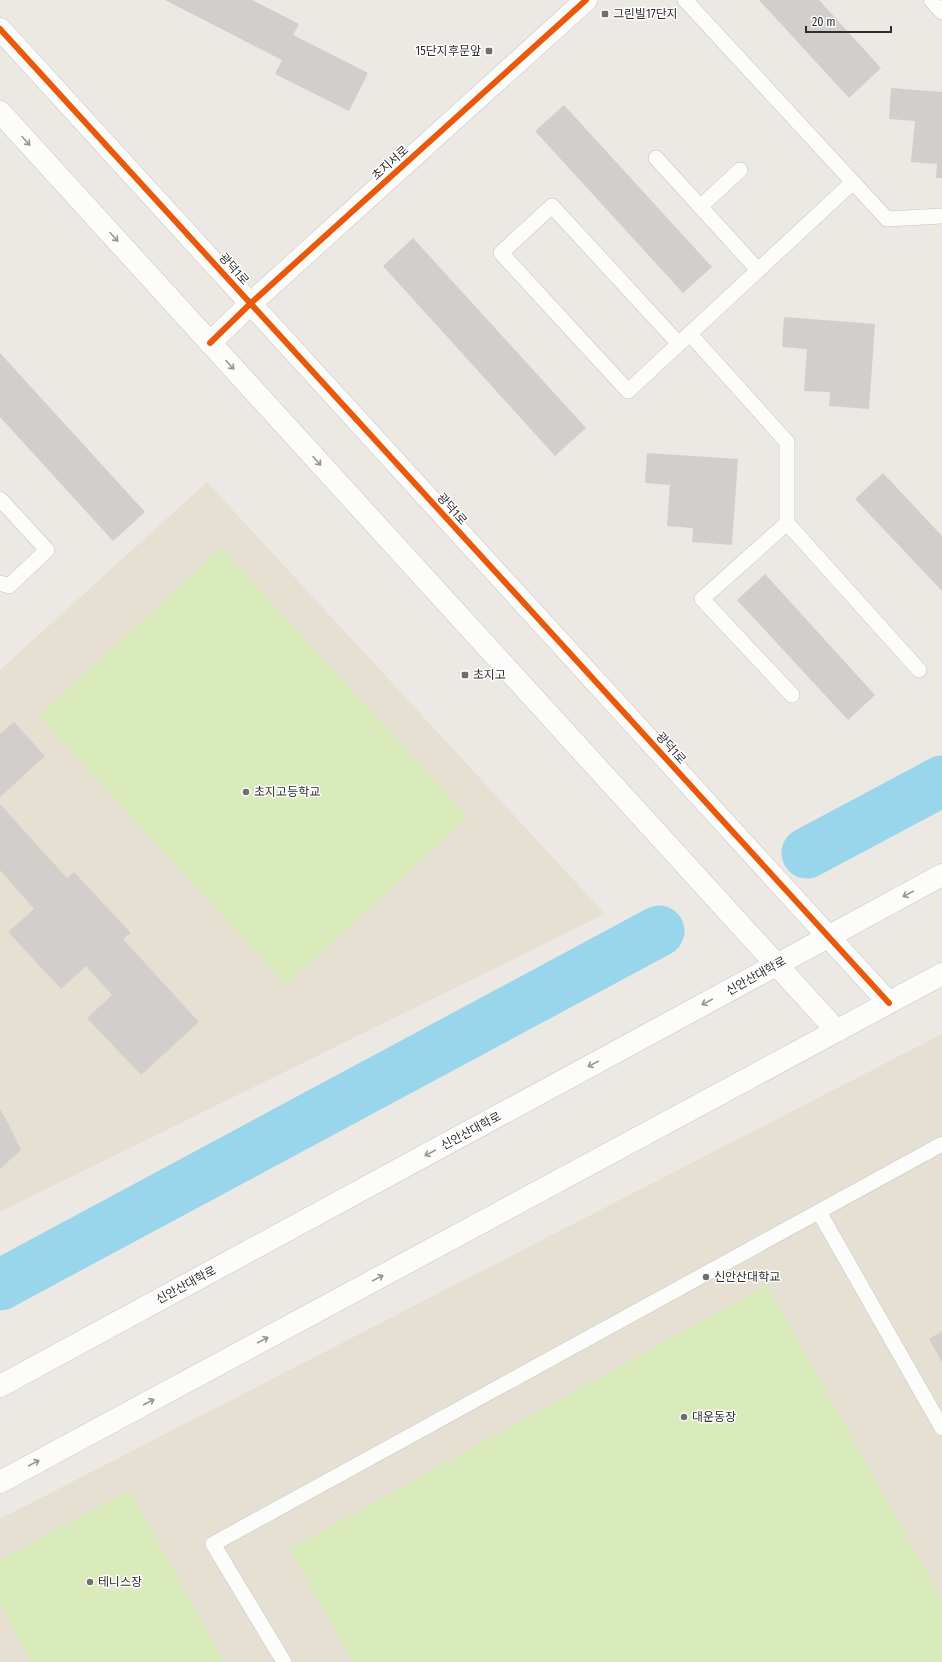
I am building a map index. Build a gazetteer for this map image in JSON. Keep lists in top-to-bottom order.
{
  "streets": {
    "street": ["초지서로", "광덕1로", "신안산대학로"]
  },
  "crossings": [
    ["초지서로", "광덕1로"],
    ["광덕1로", "신안산대학로"]
  ],
  "places": {
    "transit": ["그린빌17단지", "15단지후문앞", "초지고"],
    "other": [
      "초지고등학교",
      "신안산대학교",
      "대운동장",
      "테니스장"
    ]
  },
  "scale_bar": "20 m"
}
